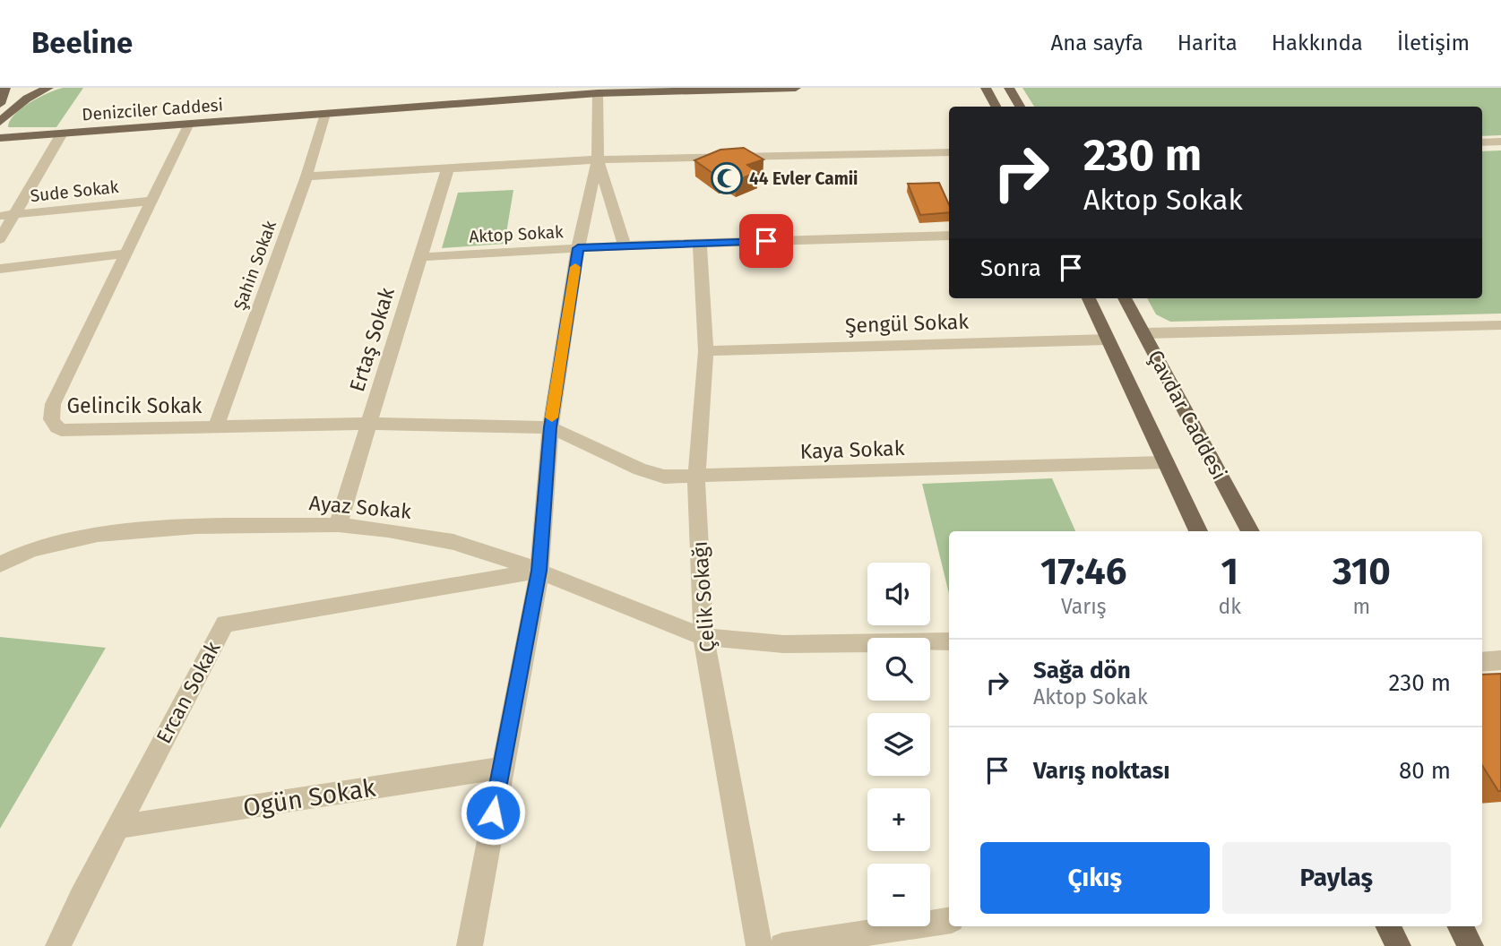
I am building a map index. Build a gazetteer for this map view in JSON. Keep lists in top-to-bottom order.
{
  "streets": {
    "main road": ["Denizciler Caddesi", "Çavdar Caddesi"],
    "street": [
      "Sude Sokak",
      "Aktop Sokak",
      "Şahin Sokak",
      "Şengül Sokak",
      "Ertaş Sokak",
      "Gelincik Sokak",
      "Kaya Sokak",
      "Ayaz Sokak",
      "Çelik Sokağı",
      "Ercan Sokak",
      "Ogün Sokak"
    ]
  },
  "crossings": [
    ["Denizciler Caddesi", "Şahin Sokak"],
    ["Denizciler Caddesi", "Gelincik Sokak"],
    ["Sude Sokak", "Gelincik Sokak"],
    ["Aktop Sokak", "Ertaş Sokak"],
    ["Aktop Sokak", "Çelik Sokağı"],
    ["Şahin Sokak", "Gelincik Sokak"],
    ["Şengül Sokak", "Çavdar Caddesi"],
    ["Şengül Sokak", "Çelik Sokağı"],
    ["Ertaş Sokak", "Gelincik Sokak"],
    ["Ertaş Sokak", "Ayaz Sokak"],
    ["Gelincik Sokak", "Kaya Sokak"],
    ["Çavdar Caddesi", "Kaya Sokak"],
    ["Kaya Sokak", "Çelik Sokağı"],
    ["Ayaz Sokak", "Çelik Sokağı"],
    ["Ayaz Sokak", "Ercan Sokak"],
    ["Ercan Sokak", "Ogün Sokak"]
  ],
  "places": {
    "mosque": ["44 Evler Camii"]
  },
  "page": {
    "header": "Beeline",
    "nav": [
      "Ana sayfa",
      "Harita",
      "Hakkında",
      "İletişim"
    ],
    "turn": ["230 m", "Aktop Sokak"],
    "then": "Sonra",
    "eta": [
      "17:46",
      "Varış",
      "1",
      "dk",
      "310",
      "m"
    ],
    "map_buttons": ["+", "−"],
    "list": [
      {
        "name": "Sağa dön",
        "note": "Aktop Sokak",
        "value": "230 m"
      },
      {
        "name": "Varış noktası",
        "value": "80 m"
      }
    ],
    "buttons": ["Çıkış", "Paylaş"]
  }
}
